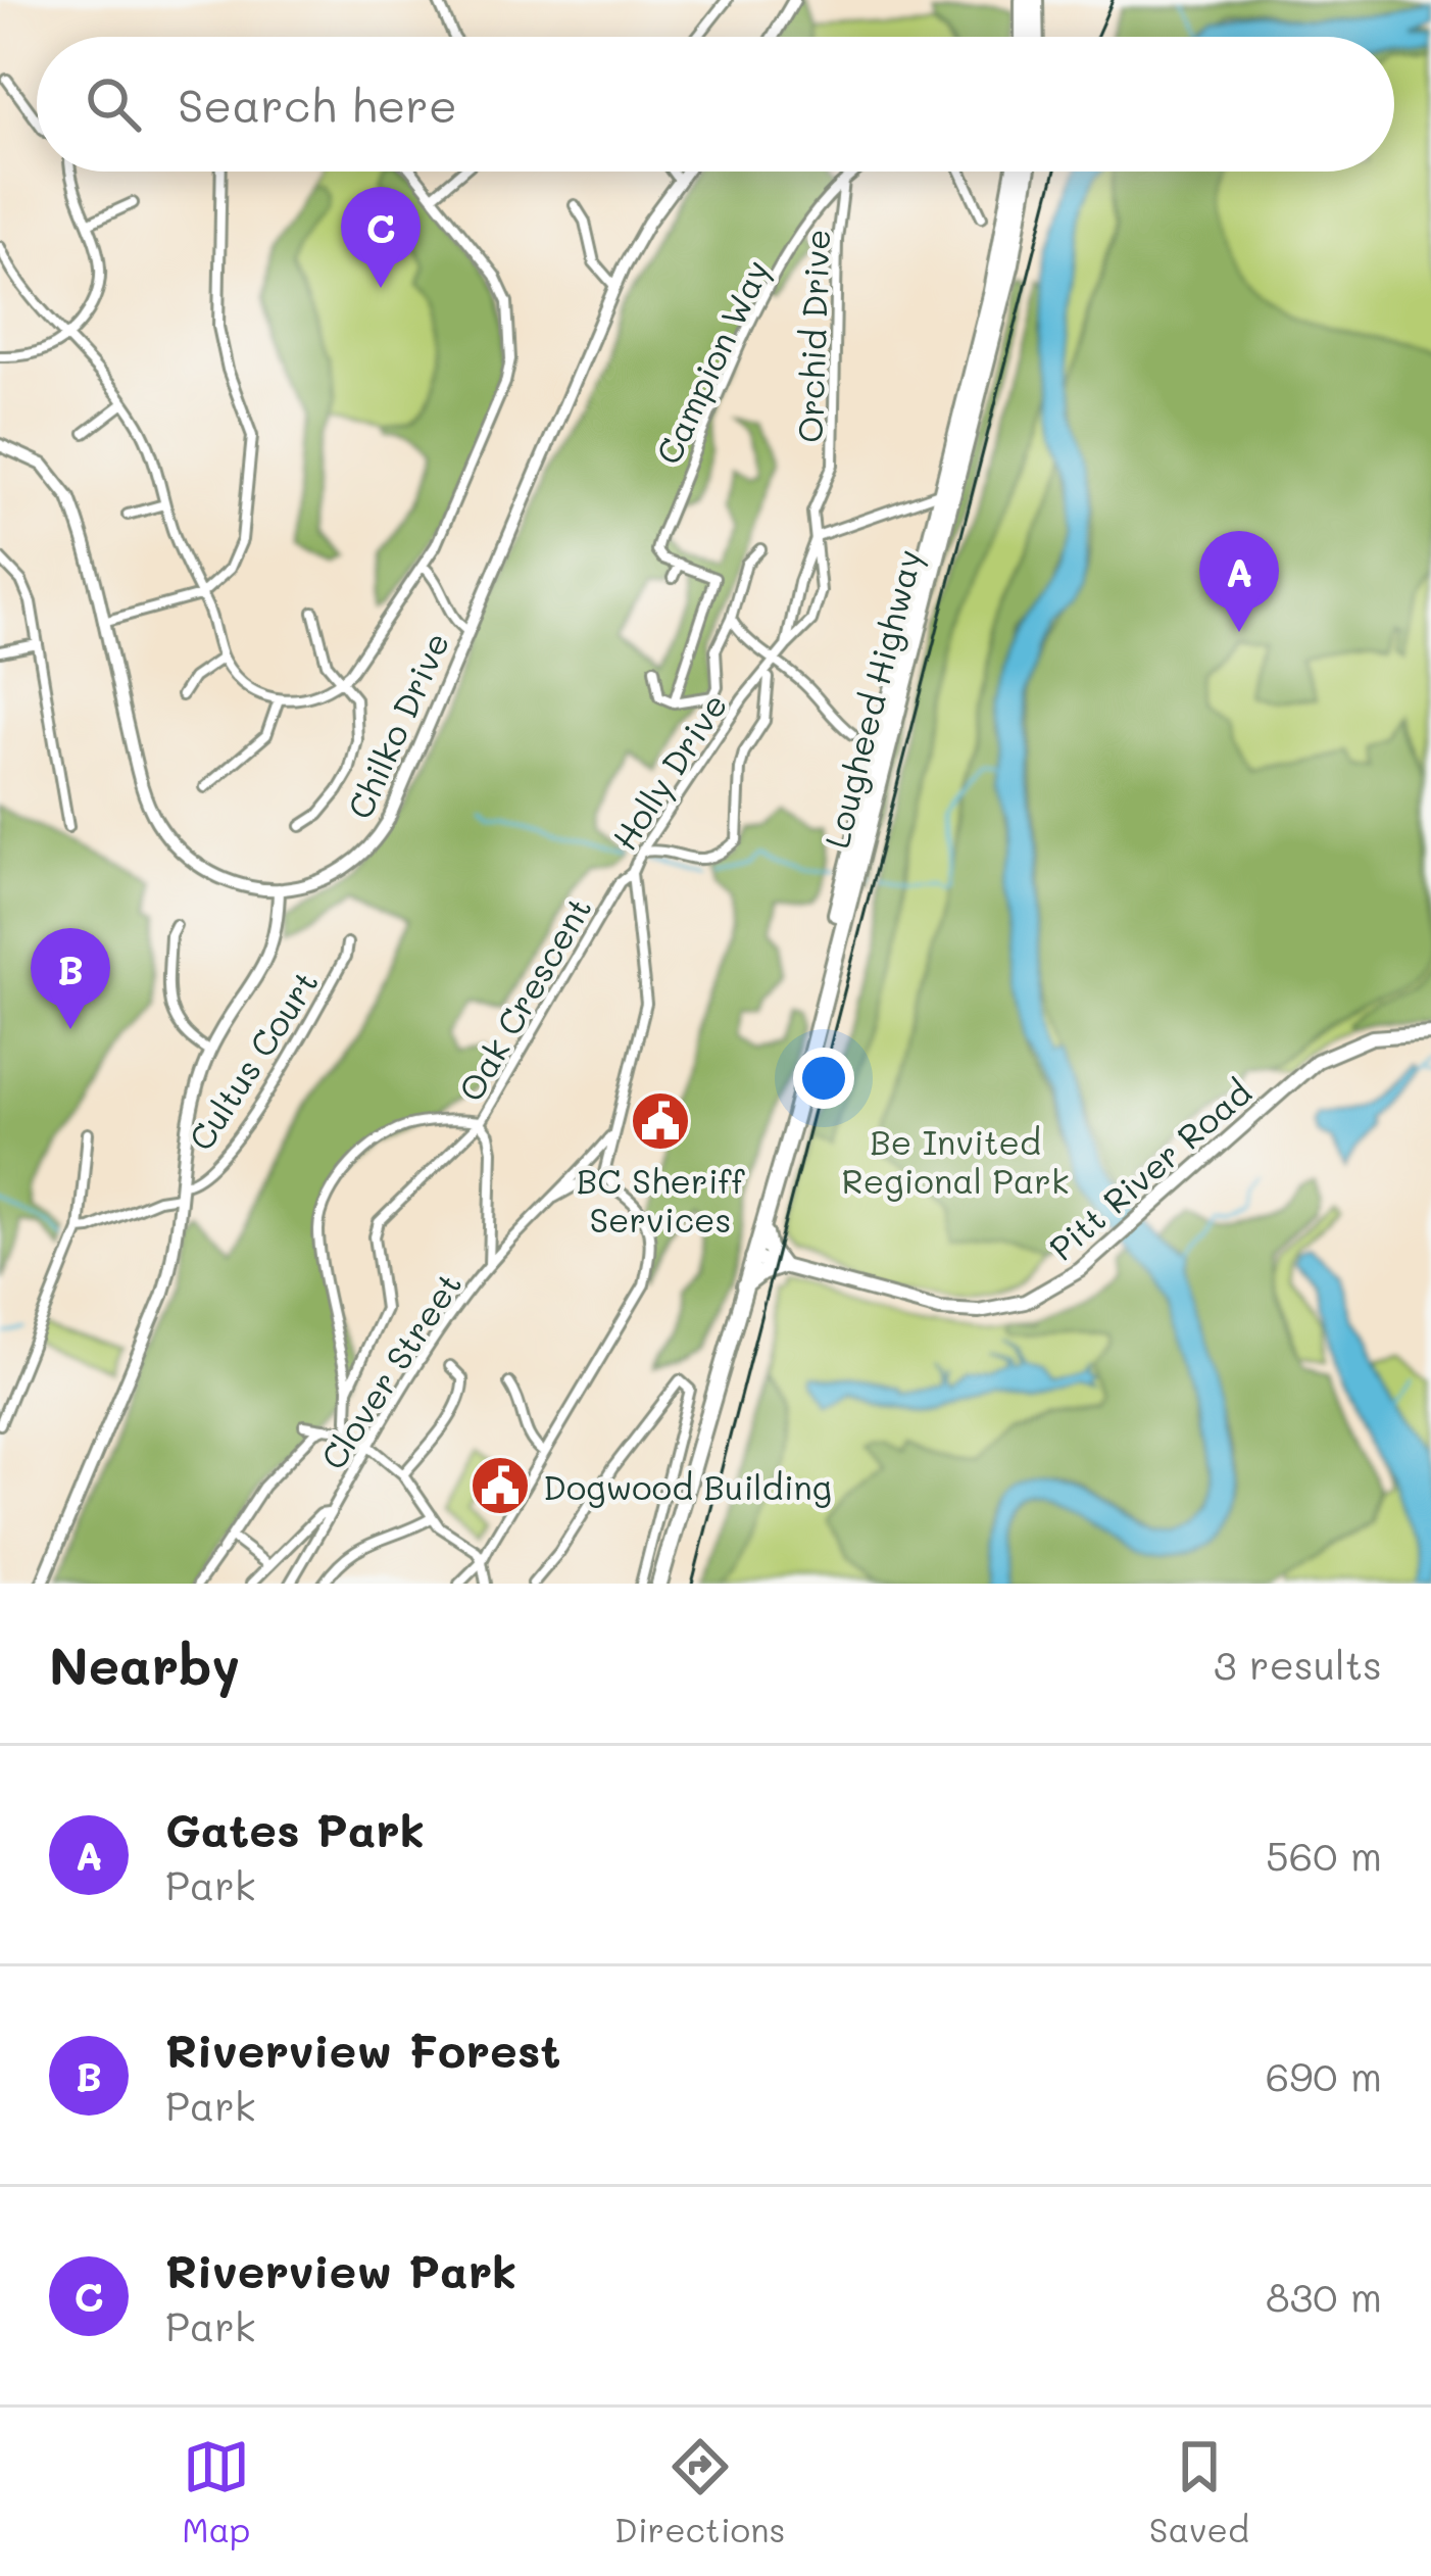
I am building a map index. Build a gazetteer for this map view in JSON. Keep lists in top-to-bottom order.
{
  "streets": {
    "main road": ["Lougheed Highway", "Pitt River Road"],
    "street": [
      "Orchid Drive",
      "Campion Way",
      "Chilko Drive",
      "Holly Drive",
      "Oak Crescent",
      "Cultus Court",
      "Clover Street"
    ]
  },
  "crossings": [
    ["Orchid Drive", "Campion Way"],
    ["Lougheed Highway", "Pitt River Road"],
    ["Holly Drive", "Oak Crescent"],
    ["Holly Drive", "Clover Street"]
  ],
  "parks": ["Be Invited Regional Park"],
  "places": {
    "public building": ["BC Sheriff Services", "Dogwood Building"]
  },
  "page": {
    "search": "Search here",
    "pins": ["C", "A", "B"],
    "heading": ["Nearby", "3 results"],
    "list": [
      {
        "mark": "A",
        "name": "Gates Park",
        "note": "Park",
        "value": "560 m"
      },
      {
        "mark": "B",
        "name": "Riverview Forest",
        "note": "Park",
        "value": "690 m"
      },
      {
        "mark": "C",
        "name": "Riverview Park",
        "note": "Park",
        "value": "830 m"
      }
    ],
    "nav": ["Map", "Directions", "Saved"]
  }
}
